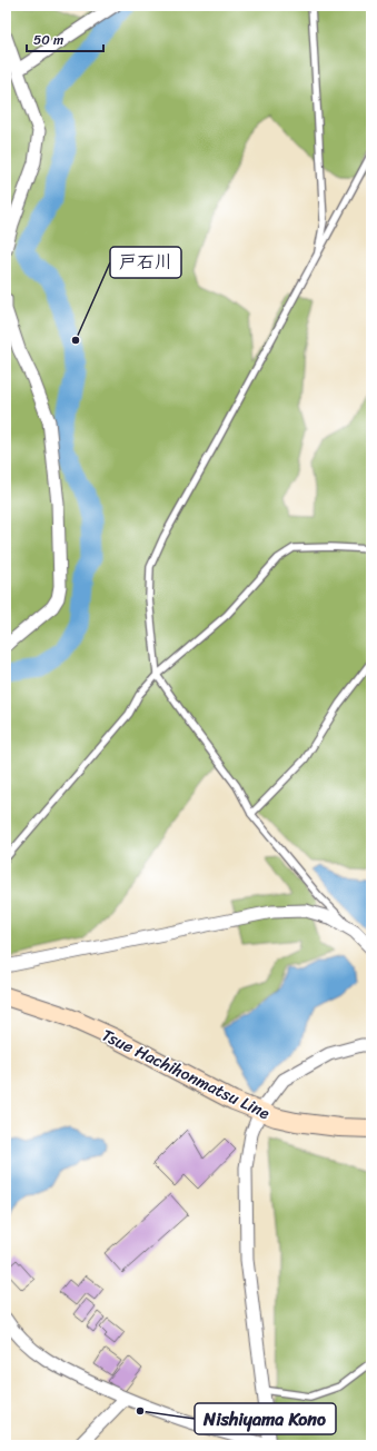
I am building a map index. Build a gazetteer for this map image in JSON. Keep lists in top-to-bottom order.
{
  "streets": {
    "main road": ["Tsue Hachihonmatsu Line"]
  },
  "places": ["戸石川", "Nishiyama Kono"],
  "scale_bar": "50 m"
}
